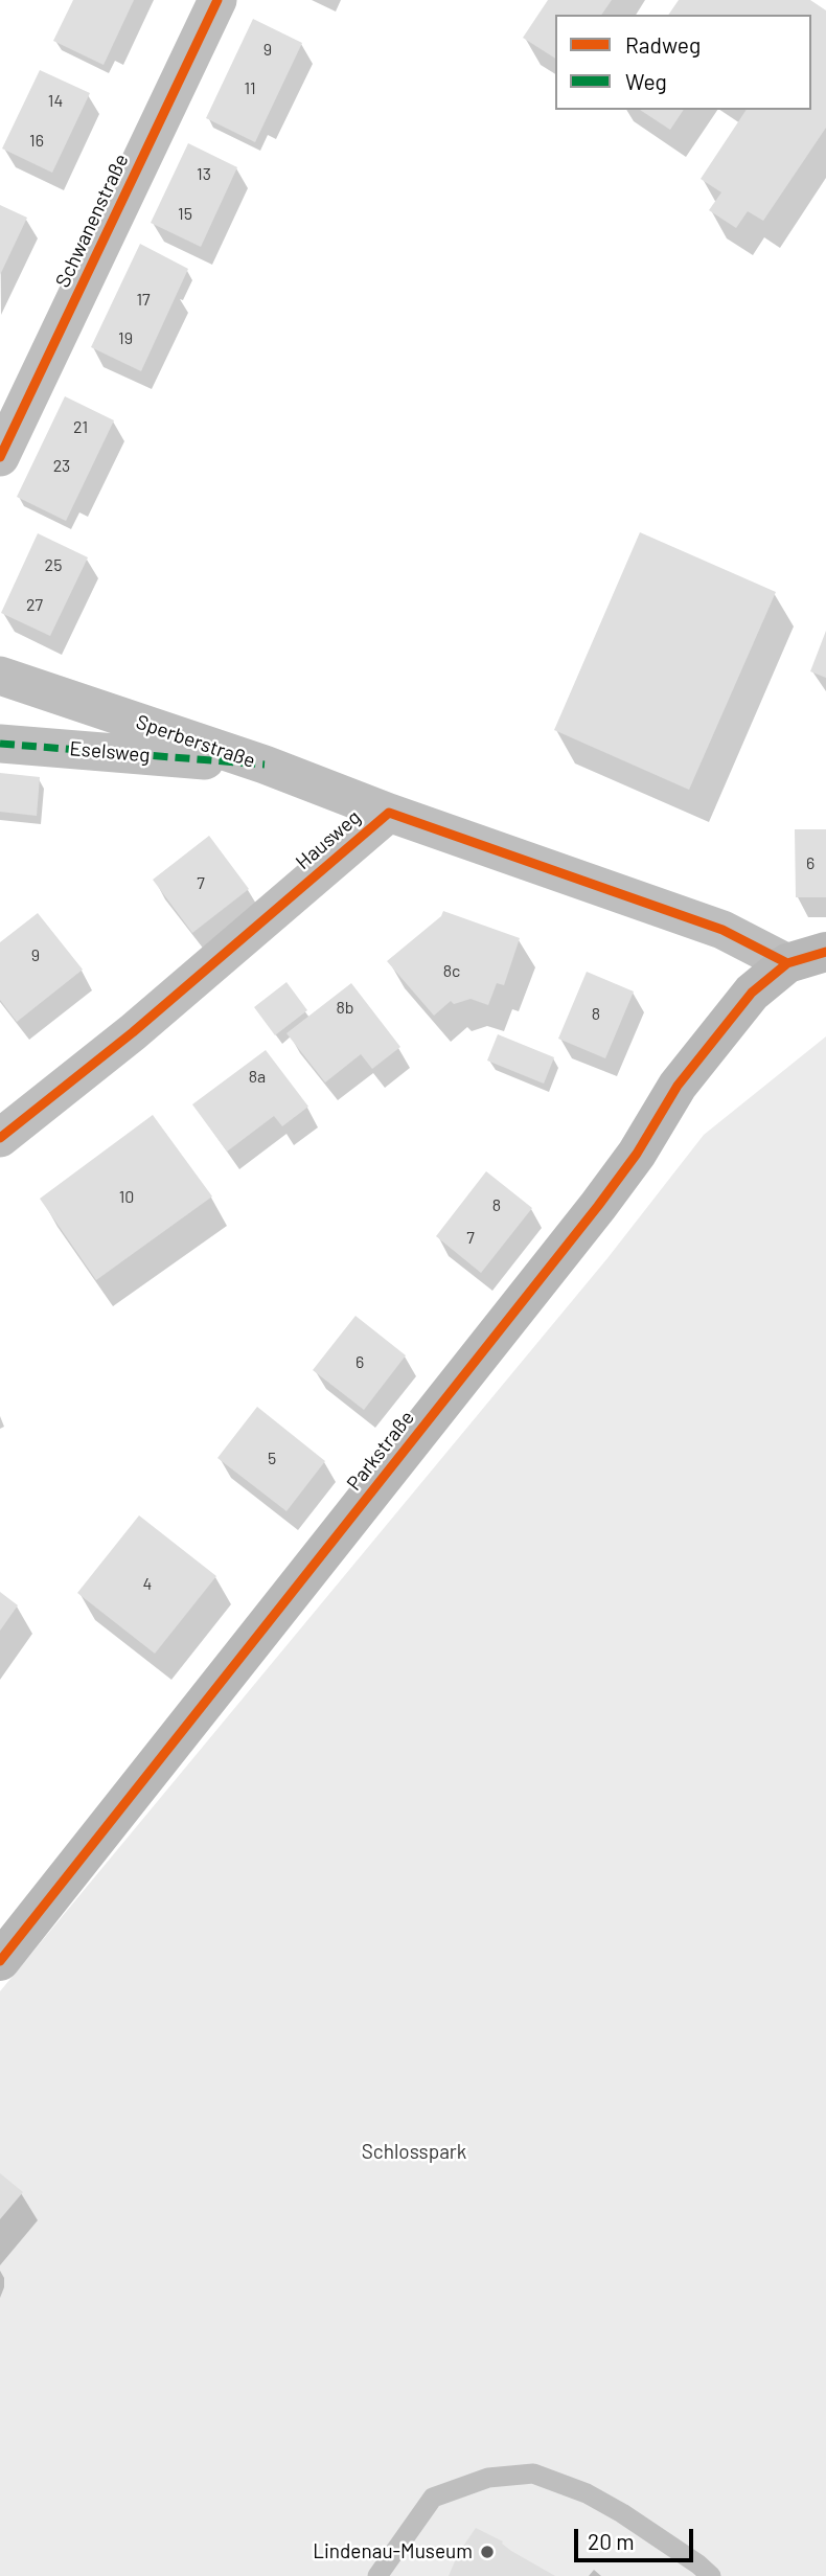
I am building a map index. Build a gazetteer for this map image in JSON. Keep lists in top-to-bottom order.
{
  "streets": {
    "street": [
      "Schwanenstraße",
      "Sperberstraße",
      "Eselsweg",
      "Hausweg",
      "Parkstraße"
    ]
  },
  "crossings": [
    ["Sperberstraße", "Eselsweg"],
    ["Sperberstraße", "Hausweg"],
    ["Hausweg", "Parkstraße"]
  ],
  "parks": ["Schlosspark"],
  "places": ["Lindenau-Museum"],
  "house_numbers": [
    "9",
    "11",
    "14",
    "16",
    "13",
    "15",
    "17",
    "19",
    "21",
    "23",
    "25",
    "27",
    "6",
    "7",
    "9",
    "8c",
    "8b",
    "8",
    "8a",
    "10",
    "8",
    "7",
    "6",
    "5",
    "4"
  ],
  "legend": ["Radweg", "Weg"],
  "scale_bar": "20 m"
}
